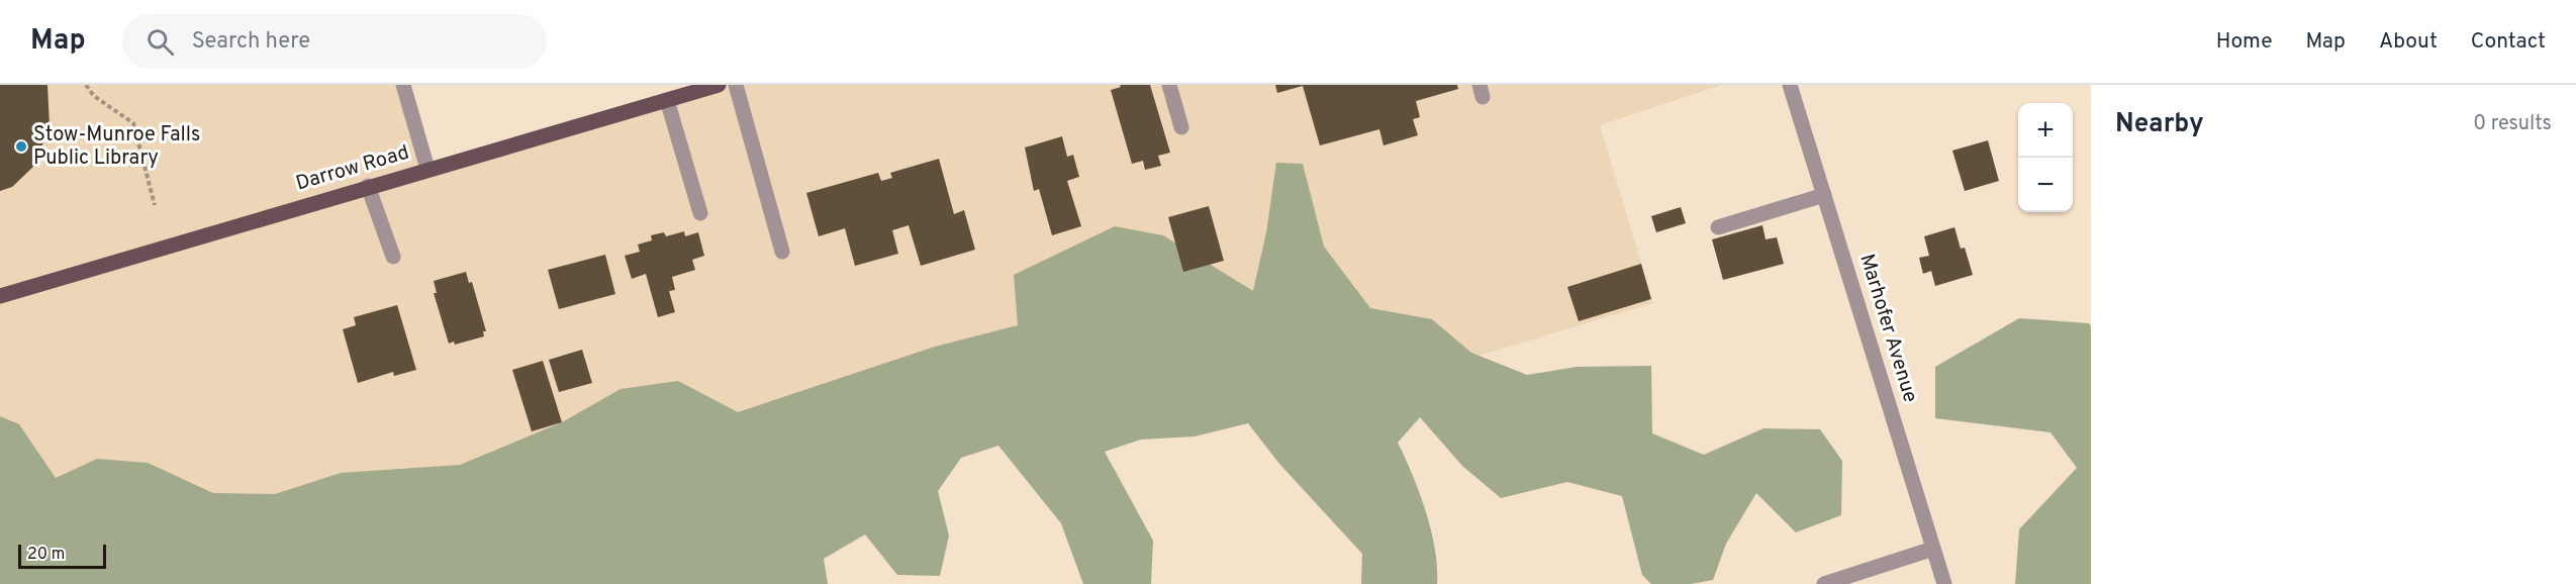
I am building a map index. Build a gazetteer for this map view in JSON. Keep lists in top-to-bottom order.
{
  "streets": {
    "main road": ["Darrow Road"],
    "street": ["Marhofer Avenue"]
  },
  "places": ["Stow-Munroe Falls Public Library"],
  "scale_bar": "20 m",
  "page": {
    "header": "Map",
    "search": "Search here",
    "nav": [
      "Home",
      "Map",
      "About",
      "Contact"
    ],
    "heading": ["Nearby", "0 results"],
    "map_buttons": ["+", "−"],
    "scale": "20 m"
  }
}
